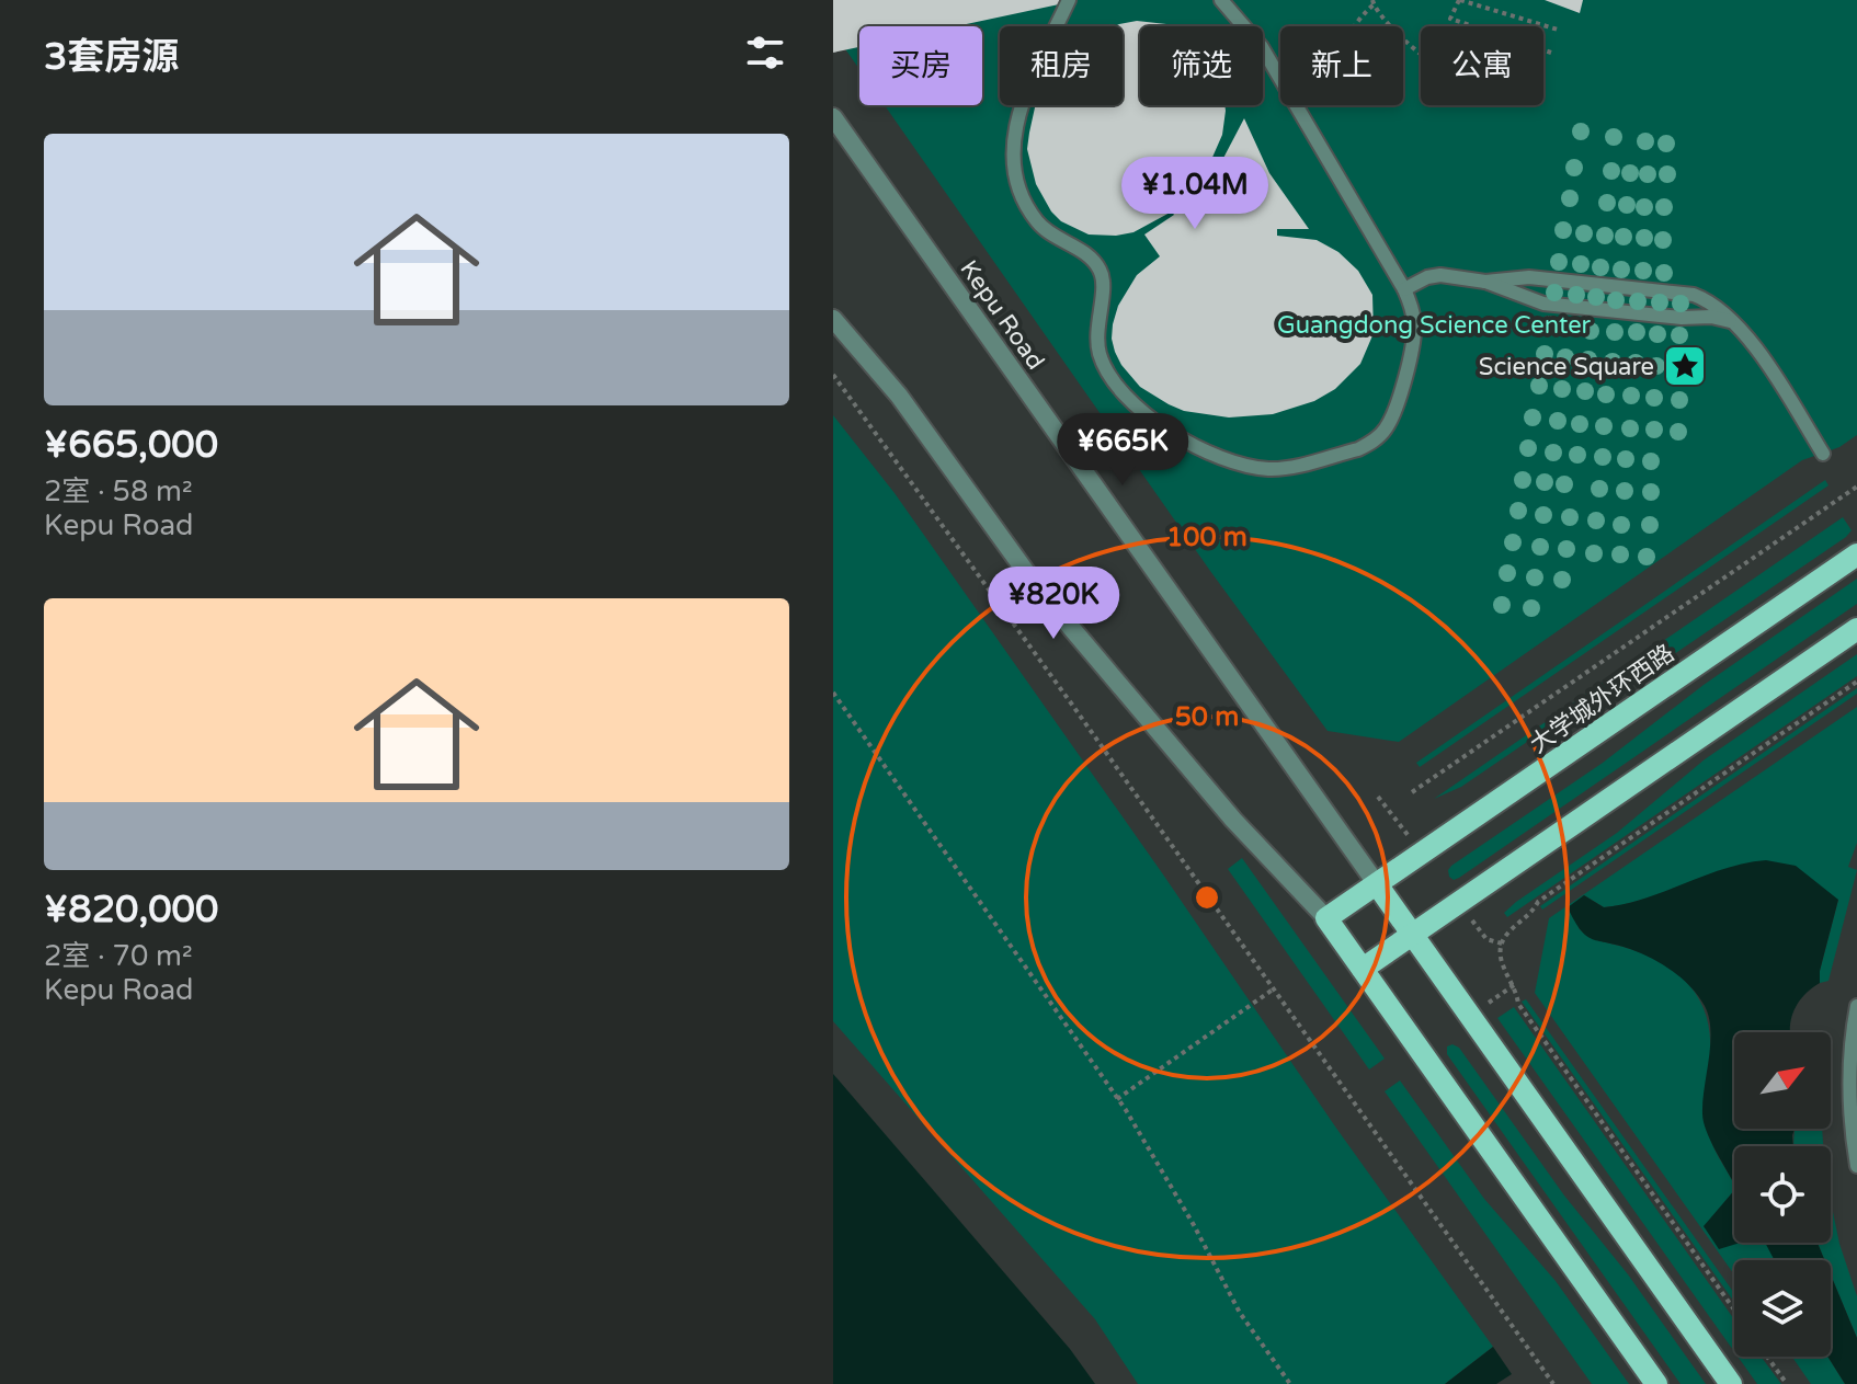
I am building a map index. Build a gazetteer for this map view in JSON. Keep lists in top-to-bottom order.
{
  "streets": {
    "main road": ["大学城外环西路"],
    "street": ["Kepu Road"]
  },
  "crossings": [
    ["Kepu Road", "大学城外环西路"]
  ],
  "parks": ["Guangdong Science Center"],
  "places": {
    "place": ["Science Square"]
  },
  "north": "top right",
  "page": {
    "heading": "3套房源",
    "chip": [
      "买房",
      "租房",
      "筛选",
      "新上",
      "公寓"
    ],
    "list": [
      {
        "name": "¥665,000",
        "note": "2室 · 58 m² · Kepu Road"
      },
      {
        "name": "¥820,000",
        "note": "2室 · 70 m² · Kepu Road"
      }
    ],
    "price": ["¥1.04M", "¥665K", "¥820K"]
  },
  "rings": ["100 m", "50 m"]
}
